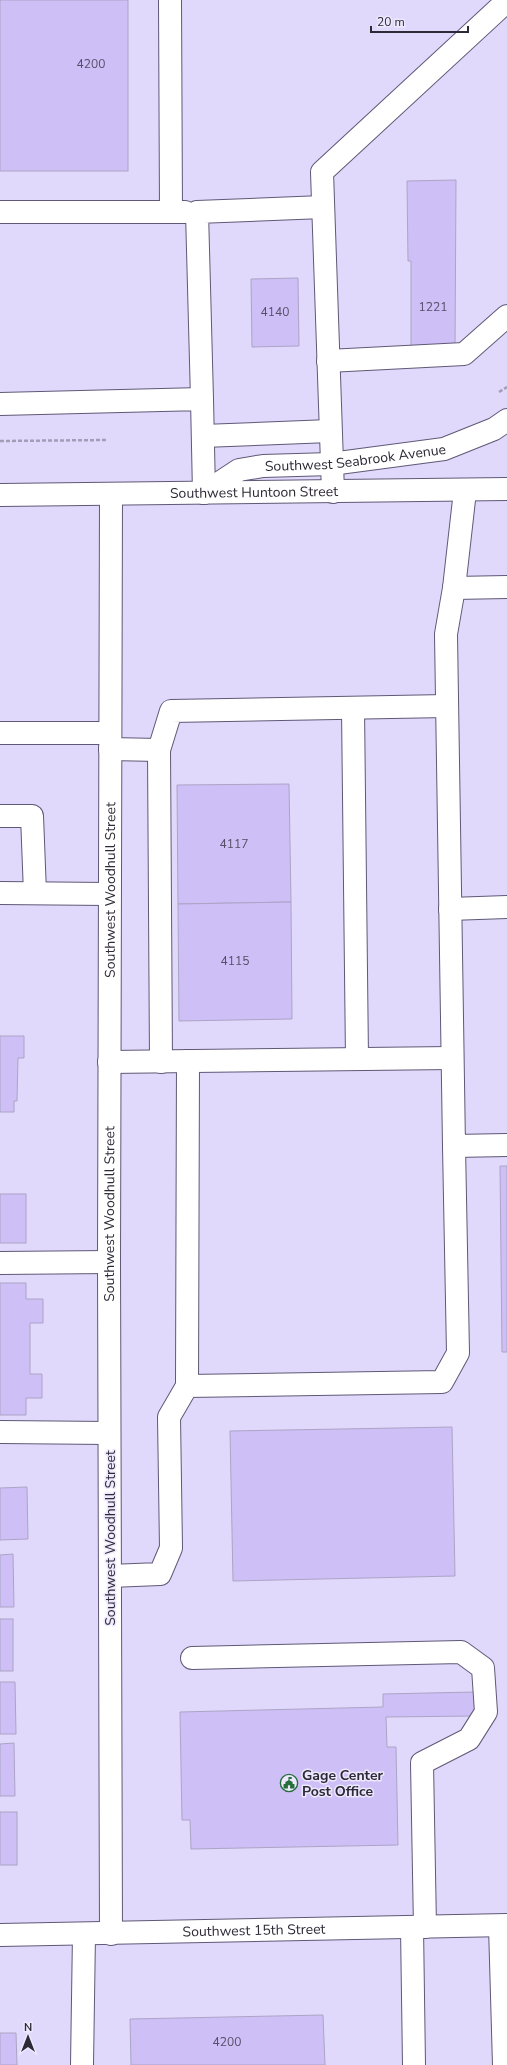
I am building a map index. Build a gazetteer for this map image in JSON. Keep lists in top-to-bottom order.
{
  "streets": {
    "street": [
      "Southwest Seabrook Avenue",
      "Southwest Huntoon Street",
      "Southwest Woodhull Street",
      "Southwest 15th Street"
    ]
  },
  "crossings": [
    ["Southwest Seabrook Avenue", "Southwest Huntoon Street"],
    ["Southwest Huntoon Street", "Southwest Woodhull Street"],
    ["Southwest Woodhull Street", "Southwest 15th Street"]
  ],
  "places": {
    "public building": ["Gage Center Post Office"]
  },
  "house_numbers": [
    "4200",
    "1221",
    "4140",
    "4117",
    "4115",
    "4200"
  ],
  "scale_bar": "20 m",
  "north": "top"
}
